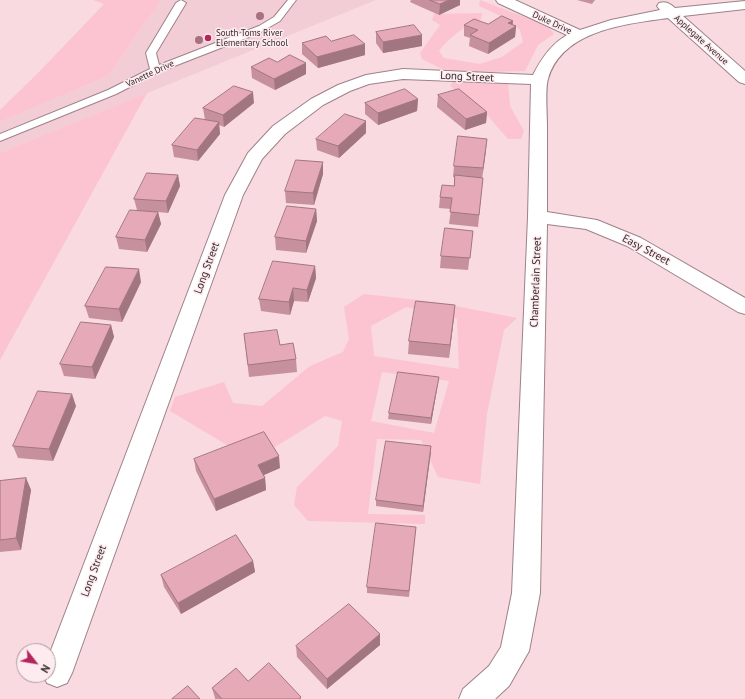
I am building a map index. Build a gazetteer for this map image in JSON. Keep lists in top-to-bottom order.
{
  "streets": {
    "street": [
      "Duke Drive",
      "Applegate Avenue",
      "Long Street",
      "Easy Street",
      "Chamberlain Street"
    ],
    "lane": ["Vanette Drive"]
  },
  "crossings": [
    ["Duke Drive", "Chamberlain Street"],
    ["Applegate Avenue", "Chamberlain Street"],
    ["Long Street", "Chamberlain Street"],
    ["Easy Street", "Chamberlain Street"]
  ],
  "places": ["South Toms River Elementary School"],
  "north": "bottom right"
}
